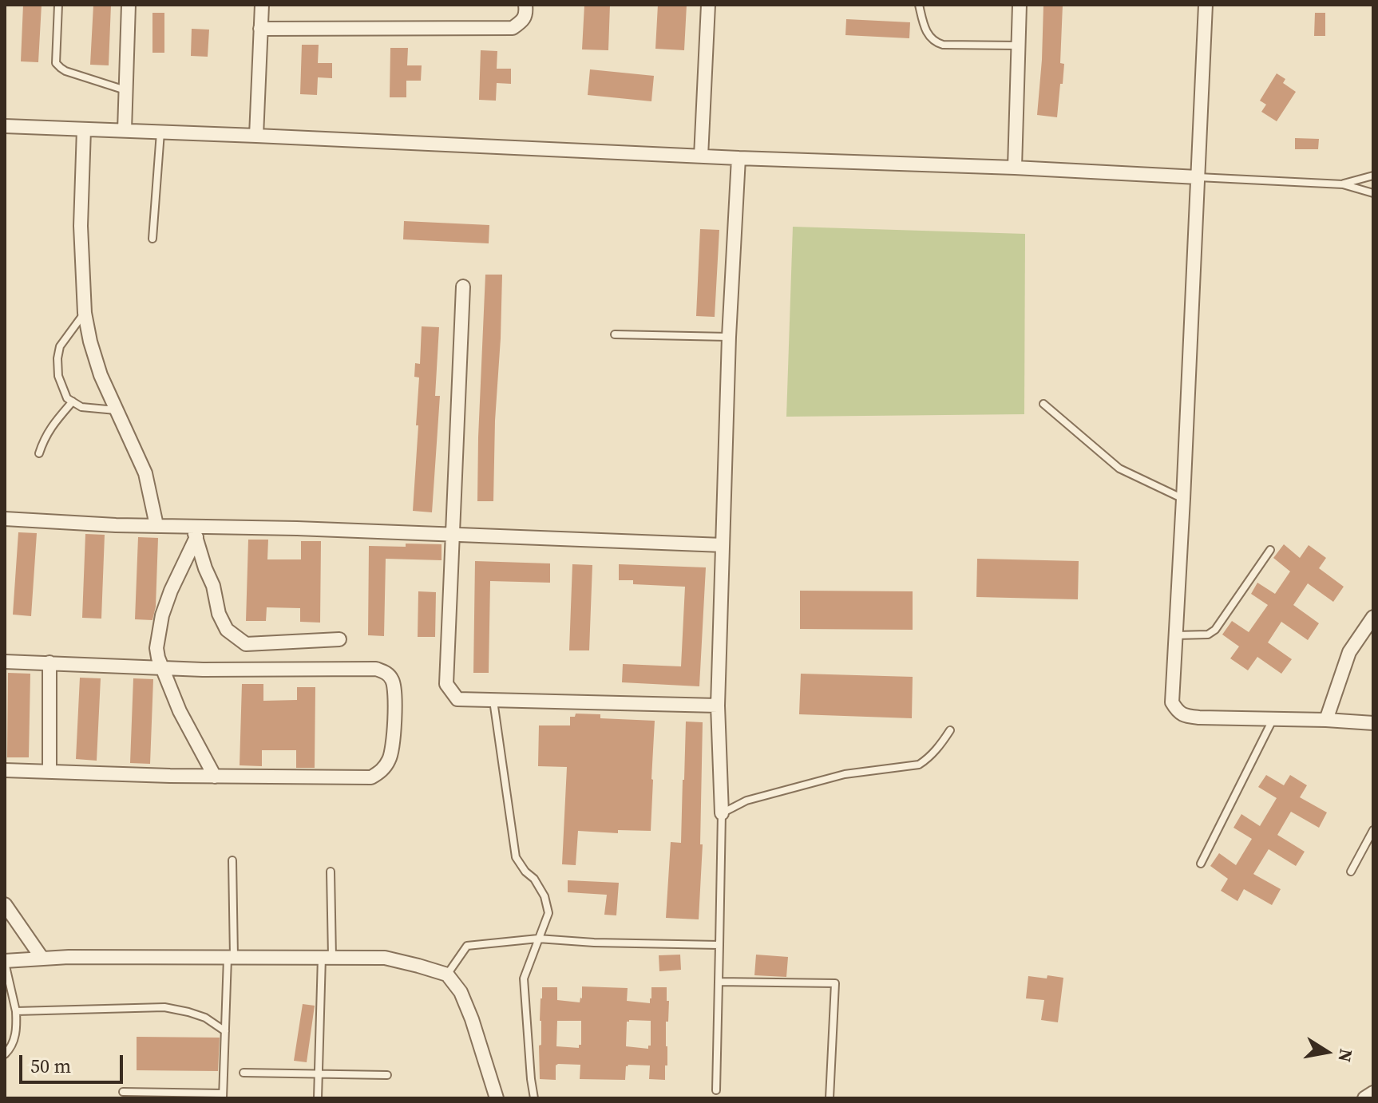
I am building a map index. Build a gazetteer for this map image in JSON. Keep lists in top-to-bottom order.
{
  "scale_bar": "50 m",
  "north": "right"
}
